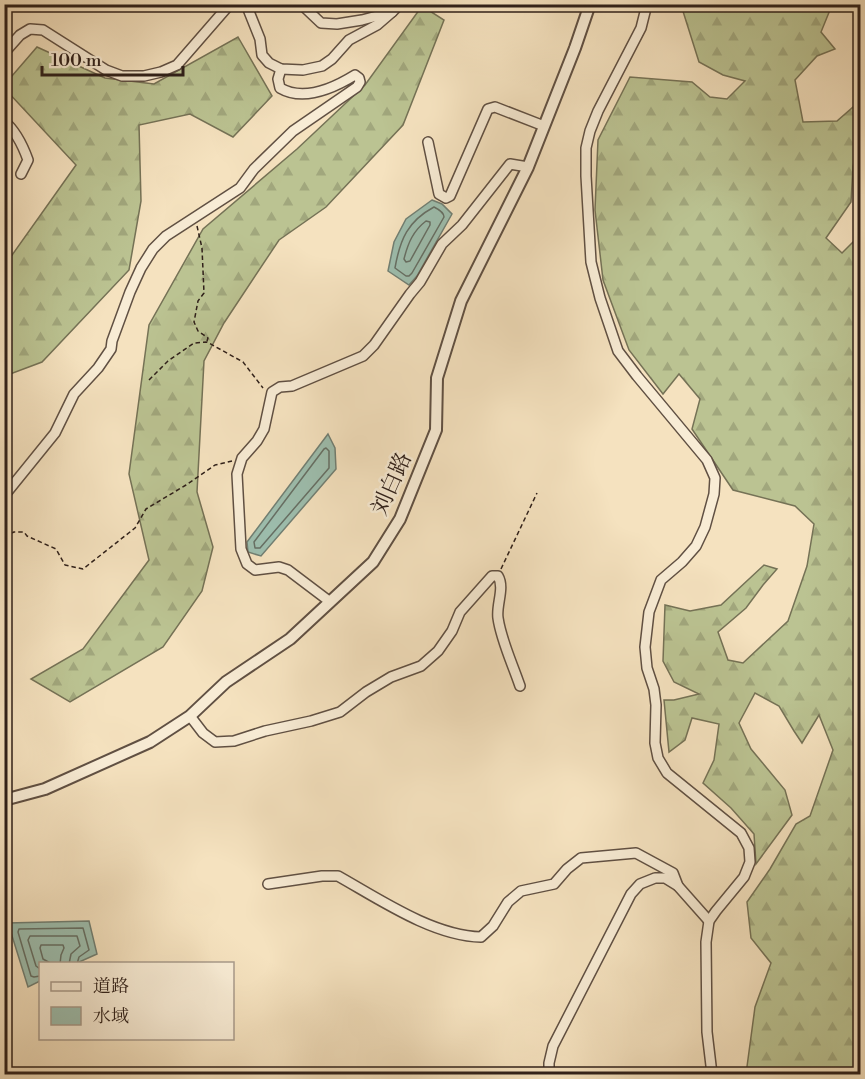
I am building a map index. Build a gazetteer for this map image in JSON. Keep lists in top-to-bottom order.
{
  "streets": {
    "street": ["刘白路"]
  },
  "legend": ["道路", "水域"],
  "scale_bar": "100 m"
}
